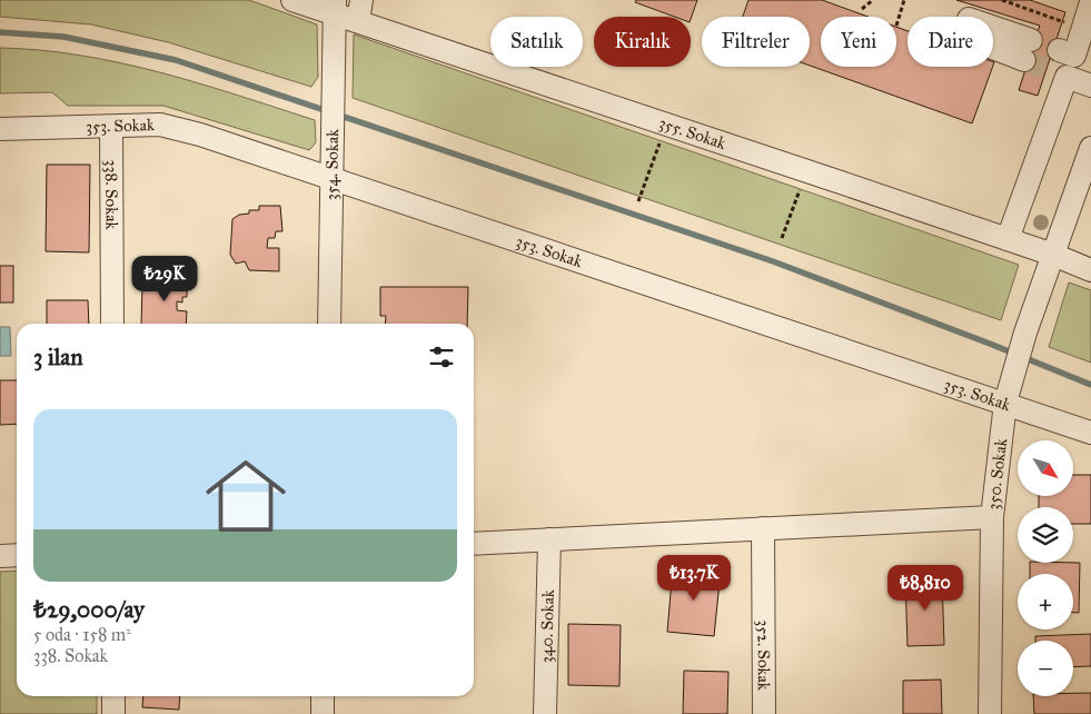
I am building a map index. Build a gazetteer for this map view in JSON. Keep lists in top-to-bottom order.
{
  "streets": {
    "street": [
      "353. Sokak",
      "355. Sokak",
      "354. Sokak",
      "338. Sokak",
      "350. Sokak",
      "340. Sokak",
      "352. Sokak"
    ]
  },
  "crossings": [
    ["353. Sokak", "354. Sokak"],
    ["353. Sokak", "338. Sokak"],
    ["353. Sokak", "350. Sokak"],
    ["355. Sokak", "354. Sokak"],
    ["355. Sokak", "350. Sokak"]
  ],
  "north": "bottom right",
  "page": {
    "chip": [
      "Satılık",
      "Kiralık",
      "Filtreler",
      "Yeni",
      "Daire"
    ],
    "price": ["₺29K", "₺13.7K", "₺8,810"],
    "heading": "3 ilan",
    "list": [
      {
        "name": "₺29,000/ay",
        "note": "5 oda · 158 m² · 338. Sokak"
      }
    ],
    "map_buttons": ["+", "−"]
  }
}
